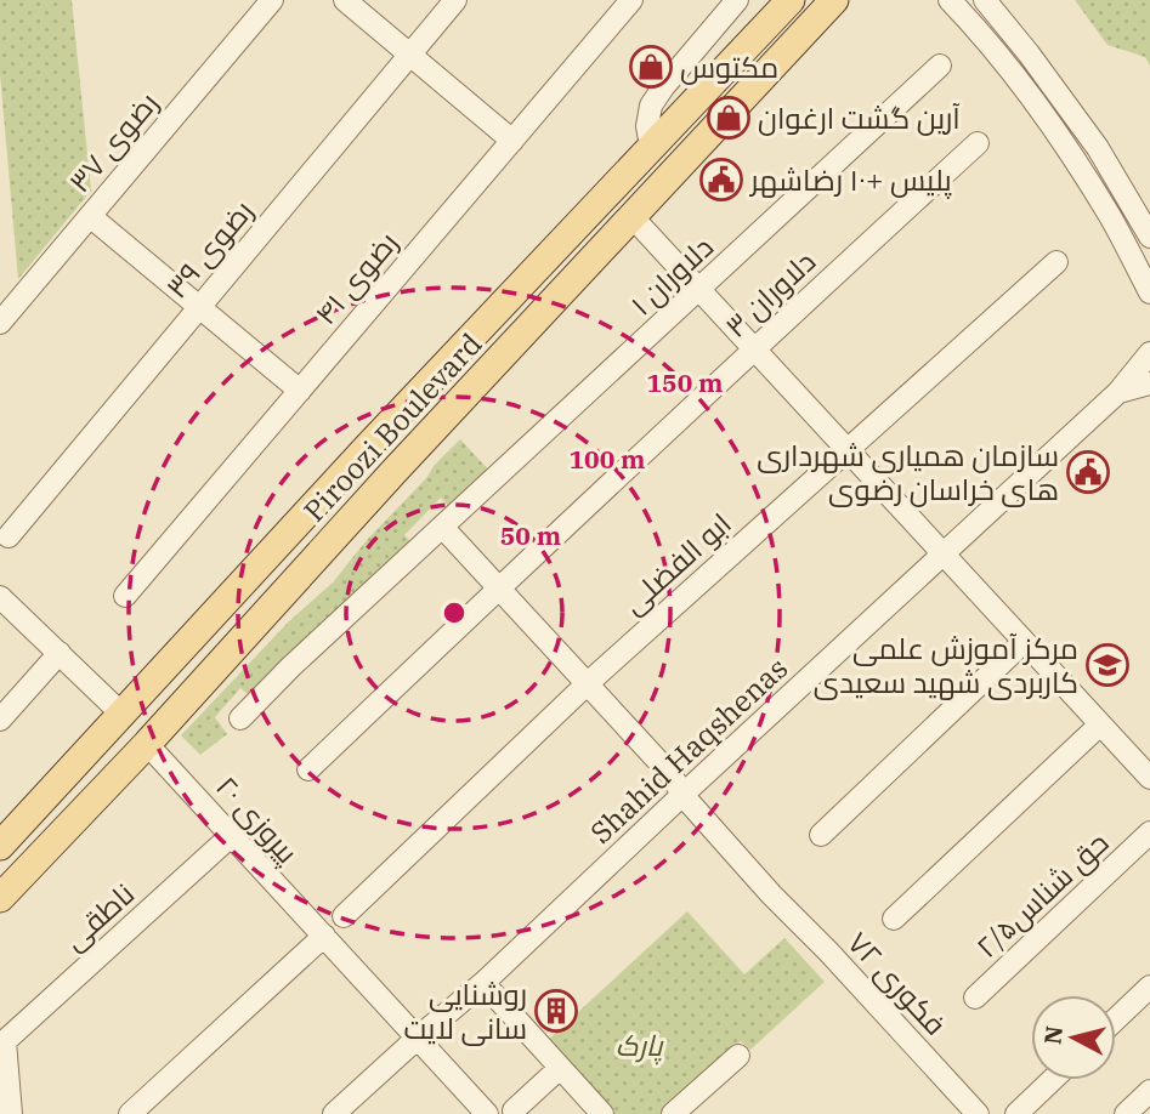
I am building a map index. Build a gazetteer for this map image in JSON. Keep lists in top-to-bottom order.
{
  "streets": {
    "main road": ["Piroozi Boulevard"],
    "street": [
      "رضوی ۳۷",
      "رضوی ۳۹",
      "دلاوران ۱",
      "رضوی ۴۱",
      "دلاوران ۳",
      "ابو الفضلی",
      "Shahid Haqshenas",
      "پیروزی ۲۰",
      "حق شناس۲/۵",
      "ناطقی",
      "فکوری ۷۲"
    ]
  },
  "crossings": [
    ["دلاوران ۱", "فکوری ۷۲"],
    ["دلاوران ۳", "فکوری ۷۲"],
    ["Piroozi Boulevard", "پیروزی ۲۰"],
    ["ابو الفضلی", "فکوری ۷۲"],
    ["Shahid Haqshenas", "پیروزی ۲۰"],
    ["Shahid Haqshenas", "فکوری ۷۲"],
    ["پیروزی ۲۰", "ناطقی"]
  ],
  "parks": ["پارک"],
  "places": {
    "shop": ["مکتوس", "آرین گشت ارغوان"],
    "public building": ["پلیس +۱۰ رضاشهر", "سازمان همیاری شهرداری های خراسان رضوی"],
    "school or university": ["مرکز آموزش علمی کاربردی شهید سعیدی"],
    "building": ["روشنایی سانی لایت"]
  },
  "north": "left",
  "rings": ["150 m", "100 m", "50 m"]
}
